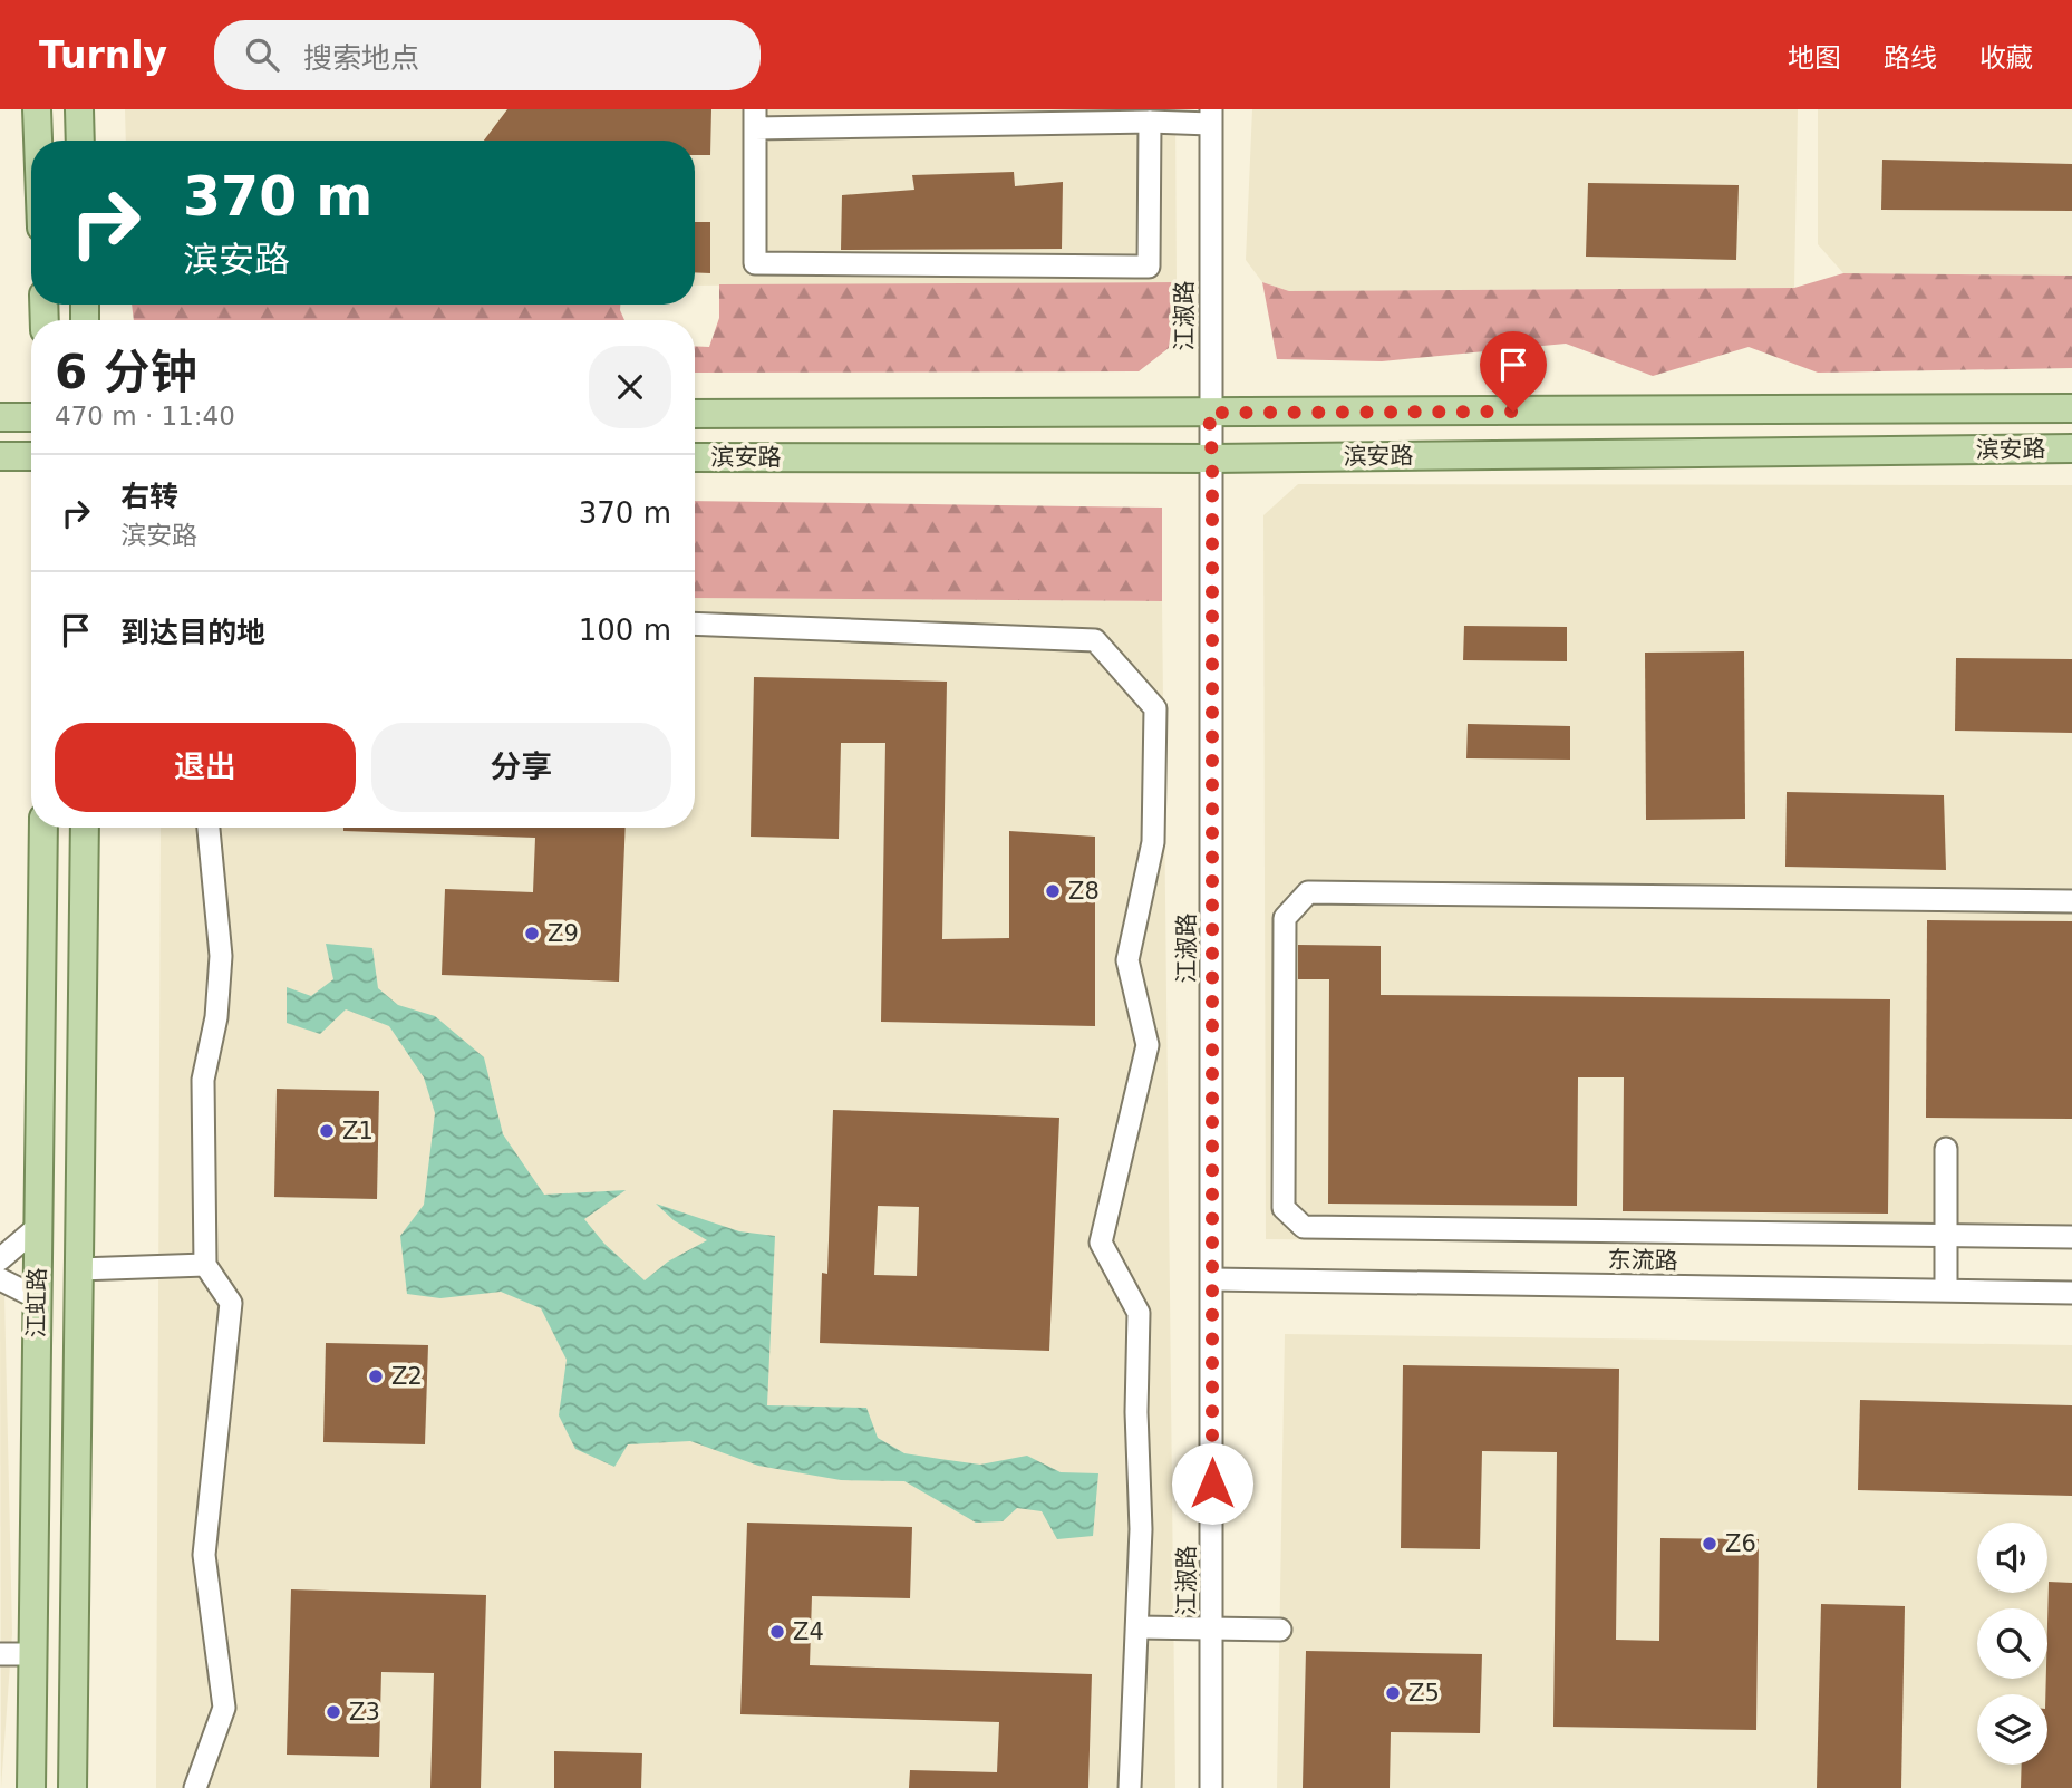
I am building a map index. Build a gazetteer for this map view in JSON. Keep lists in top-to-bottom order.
{
  "streets": {
    "main road": ["滨安路", "江虹路"],
    "street": ["江淑路", "东流路"]
  },
  "crossings": [
    ["江淑路", "滨安路"],
    ["江淑路", "东流路"]
  ],
  "places": [
    "Z8",
    "Z9",
    "Z1",
    "Z2",
    "Z6",
    "Z4",
    "Z5",
    "Z3"
  ],
  "page": {
    "header": "Turnly",
    "search": "搜索地点",
    "nav": ["地图", "路线", "收藏"],
    "turn": ["370 m", "滨安路"],
    "heading": ["6 分钟", "470 m · 11:40"],
    "list": [
      {
        "name": "右转",
        "note": "滨安路",
        "value": "370 m"
      },
      {
        "name": "到达目的地",
        "value": "100 m"
      }
    ],
    "buttons": ["退出", "分享"]
  }
}
